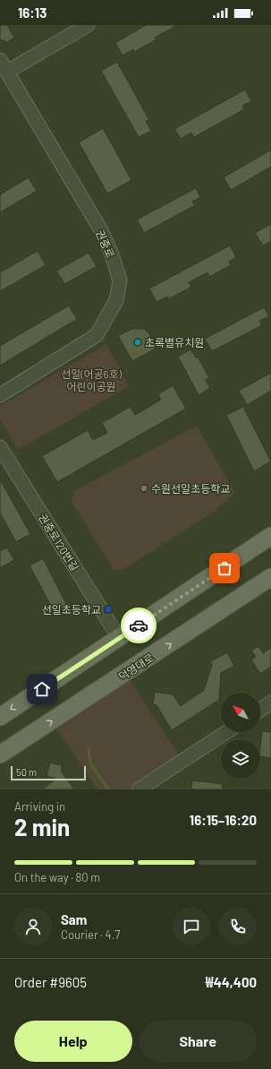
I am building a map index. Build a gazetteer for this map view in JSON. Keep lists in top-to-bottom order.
{
  "streets": {
    "main road": ["덕영대로"],
    "street": ["권중로", "권중로120번길"]
  },
  "parks": ["선일(어공6호) 어린이공원"],
  "places": {
    "other": ["초록별유치원", "수원선일초등학교"],
    "transit": ["선일초등학교"]
  },
  "scale_bar": "50 m",
  "north": "top left",
  "page": {
    "status": "16:13",
    "scale": "50 m",
    "heading": ["2 min", "Arriving in", "16:15–16:20"],
    "panel": [
      "Sam",
      "Courier · 4.7",
      "Order #9605",
      "₩44,400"
    ],
    "bar": "On the way · 80 m",
    "buttons": ["Help", "Share"]
  }
}
